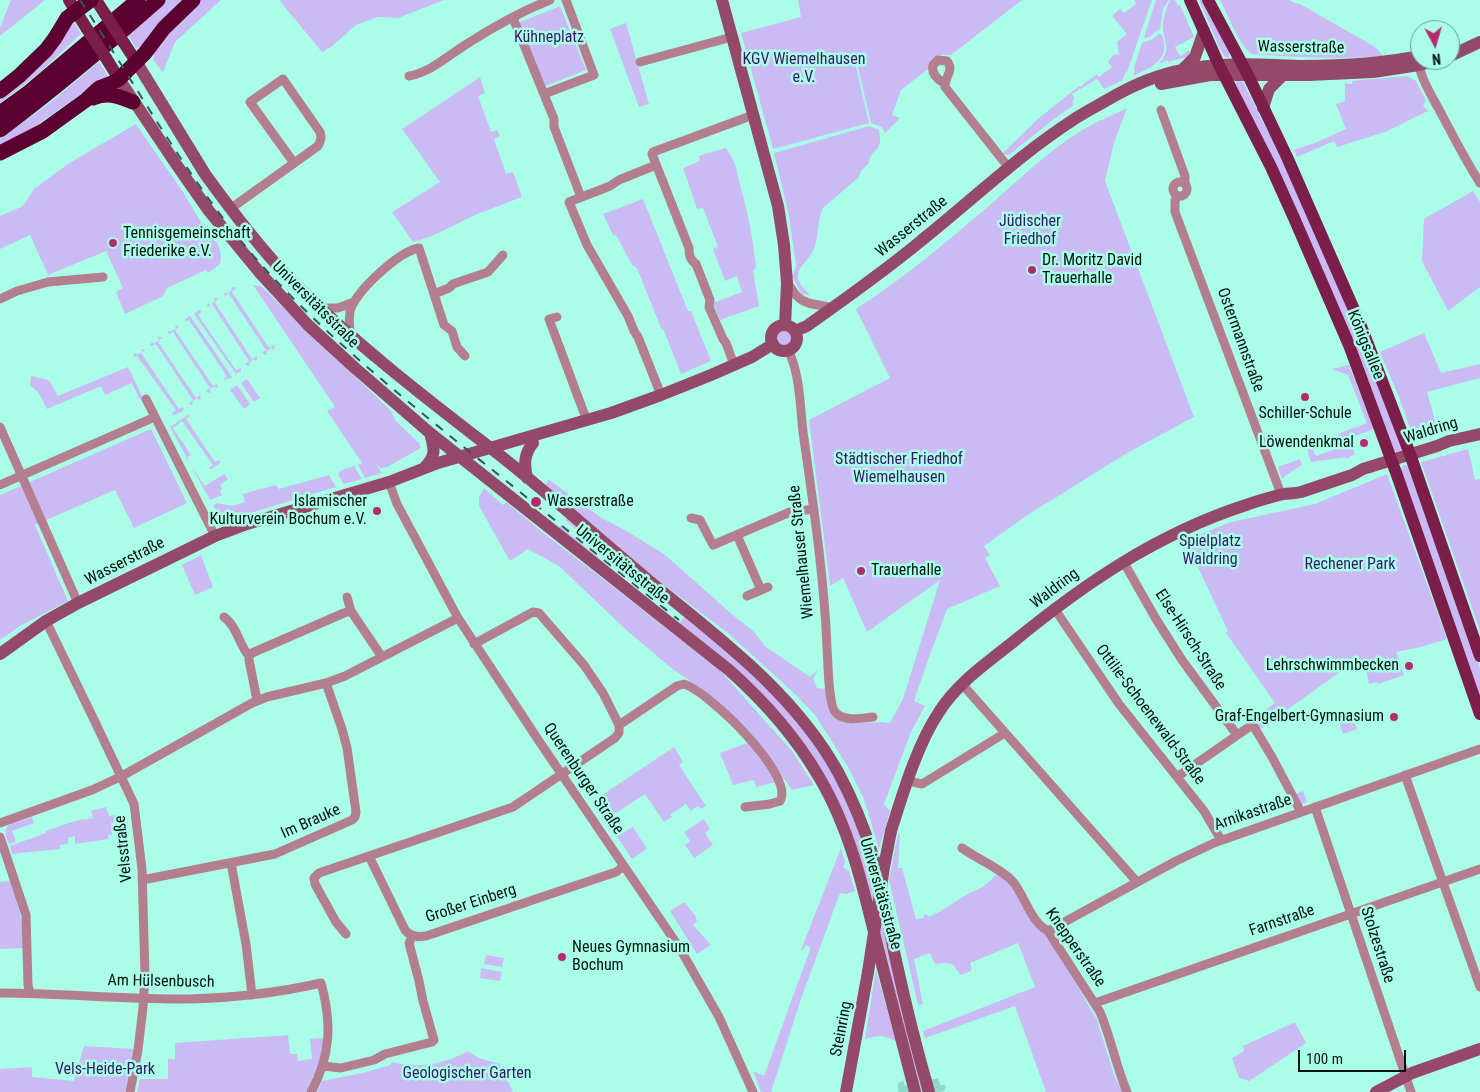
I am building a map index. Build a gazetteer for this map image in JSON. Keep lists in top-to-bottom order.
{
  "streets": {
    "main road": [
      "Wasserstraße",
      "Universitätsstraße",
      "Königsallee",
      "Waldring",
      "Steinring"
    ],
    "street": [
      "Ostermannstraße",
      "Wiemelhauser Straße",
      "Else-Hirsch-Straße",
      "Ottilie-Schoenewald-Straße",
      "Querenburger Straße",
      "Arnikastraße",
      "Im Brauke",
      "Velsstraße",
      "Großer Einberg",
      "Farnstraße",
      "Stolzestraße",
      "Knepperstraße",
      "Am Hülsenbusch"
    ]
  },
  "crossings": [
    ["Wasserstraße", "Universitätsstraße"],
    ["Wasserstraße", "Königsallee"],
    ["Wasserstraße", "Wiemelhauser Straße"],
    ["Wasserstraße", "Querenburger Straße"],
    ["Wasserstraße", "Velsstraße"],
    ["Ostermannstraße", "Waldring"],
    ["Königsallee", "Waldring"],
    ["Waldring", "Else-Hirsch-Straße"],
    ["Waldring", "Ottilie-Schoenewald-Straße"],
    ["Waldring", "Steinring"],
    ["Ottilie-Schoenewald-Straße", "Arnikastraße"],
    ["Querenburger Straße", "Großer Einberg"],
    ["Arnikastraße", "Stolzestraße"],
    ["Arnikastraße", "Knepperstraße"],
    ["Im Brauke", "Velsstraße"],
    ["Velsstraße", "Am Hülsenbusch"],
    ["Farnstraße", "Stolzestraße"],
    ["Farnstraße", "Knepperstraße"]
  ],
  "parks": [
    "Kühneplatz",
    "KGV Wiemelhausen e.V.",
    "Jüdischer Friedhof",
    "Städtischer Friedhof Wiemelhausen",
    "Spielplatz Waldring",
    "Rechener Park",
    "Vels-Heide-Park",
    "Geologischer Garten"
  ],
  "places": [
    "Tennisgemeinschaft Friederike e.V.",
    "Dr. Moritz David Trauerhalle",
    "Schiller-Schule",
    "Löwendenkmal",
    "Wasserstraße",
    "Islamischer Kulturverein Bochum e.V.",
    "Trauerhalle",
    "Lehrschwimmbecken",
    "Graf-Engelbert-Gymnasium",
    "Neues Gymnasium Bochum"
  ],
  "scale_bar": "100 m",
  "north": "bottom"
}
